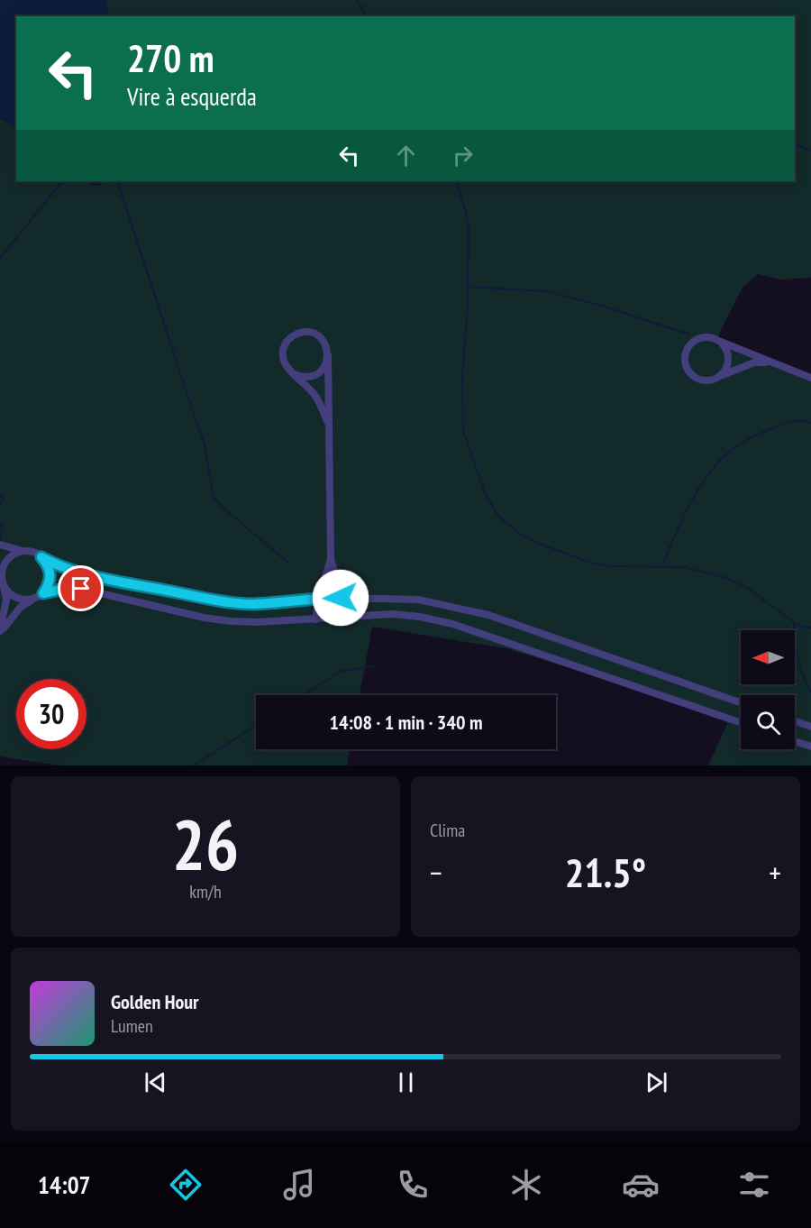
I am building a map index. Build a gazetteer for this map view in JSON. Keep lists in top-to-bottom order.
{
  "north": "left",
  "page": {
    "turn": ["270 m", "Vire à esquerda"],
    "limit": "30",
    "trip": "14:08 · 1 min · 340 m",
    "tile": [
      ["26", "km/h"],
      "Clima"
    ],
    "heat": ["−", "21.5°", "+"],
    "song": ["Golden Hour", "Lumen"],
    "tabs": "14:07"
  }
}
